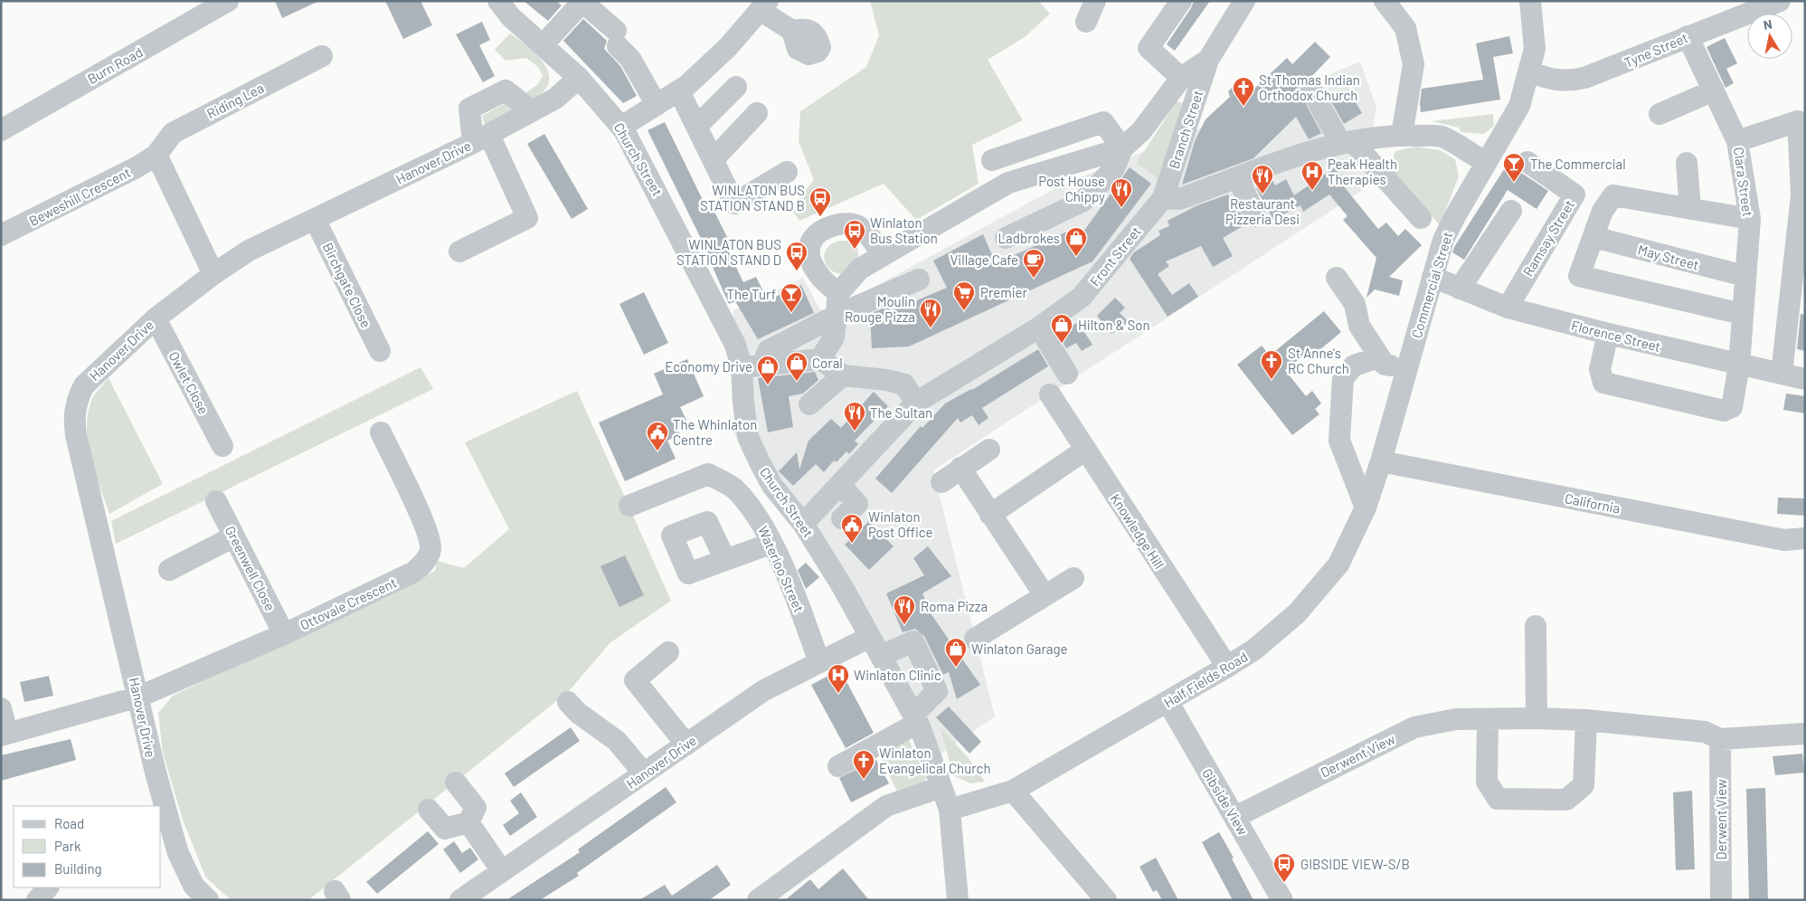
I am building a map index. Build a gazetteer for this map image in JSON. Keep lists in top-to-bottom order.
{
  "streets": {
    "street": [
      "Tyne Street",
      "Burn Road",
      "Riding Lea",
      "Branch Street",
      "Church Street",
      "Hanover Drive",
      "Clara Street",
      "Beweshill Crescent",
      "Ramsay Street",
      "Front Street",
      "May Street",
      "Birchgate Close",
      "Commercial Street",
      "Florence Street",
      "Owlet Close",
      "California",
      "Knowledge Hill",
      "Greenwell Close",
      "Waterloo Street",
      "Ottovale Crescent",
      "Half Fields Road",
      "Derwent View",
      "Gibside View"
    ]
  },
  "crossings": [
    ["Tyne Street", "Clara Street"],
    ["Tyne Street", "Commercial Street"],
    ["Riding Lea", "Beweshill Crescent"],
    ["Branch Street", "Front Street"],
    ["Church Street", "Hanover Drive"],
    ["Church Street", "Front Street"],
    ["Church Street", "Half Fields Road"],
    ["Hanover Drive", "Birchgate Close"],
    ["Hanover Drive", "Owlet Close"],
    ["Hanover Drive", "Waterloo Street"],
    ["Hanover Drive", "Ottovale Crescent"],
    ["Clara Street", "May Street"],
    ["Clara Street", "Florence Street"],
    ["Ramsay Street", "Florence Street"],
    ["Commercial Street", "Florence Street"],
    ["Commercial Street", "California"],
    ["Commercial Street", "Half Fields Road"],
    ["California", "Half Fields Road"],
    ["Knowledge Hill", "Half Fields Road"],
    ["Greenwell Close", "Ottovale Crescent"],
    ["Half Fields Road", "Gibside View"],
    ["Derwent View", "Gibside View"]
  ],
  "places": {
    "church": ["St Thomas Indian Orthodox Church", "St Anne's RC Church", "Winlaton Evangelical Church"],
    "bar": ["The Commercial", "The Turf"],
    "hospital": ["Peak Health Therapies", "Winlaton Clinic"],
    "restaurant": [
      "Restaurant Pizzeria Desi",
      "Post House Chippy",
      "Moulin Rouge Pizza",
      "The Sultan",
      "Roma Pizza"
    ],
    "bus stop": [
      "WINLATON BUS STATION STAND B",
      "Winlaton Bus Station",
      "WINLATON BUS STATION STAND D",
      "GIBSIDE VIEW-S/B"
    ],
    "shop": [
      "Ladbrokes",
      "Hilton & Son",
      "Coral",
      "Economy Drive",
      "Winlaton Garage"
    ],
    "cafe": ["Village Cafe"],
    "supermarket": ["Premier"],
    "public building": ["The Whinlaton Centre", "Winlaton Post Office"]
  },
  "legend": ["Road", "Park", "Building"],
  "north": "top"
}
